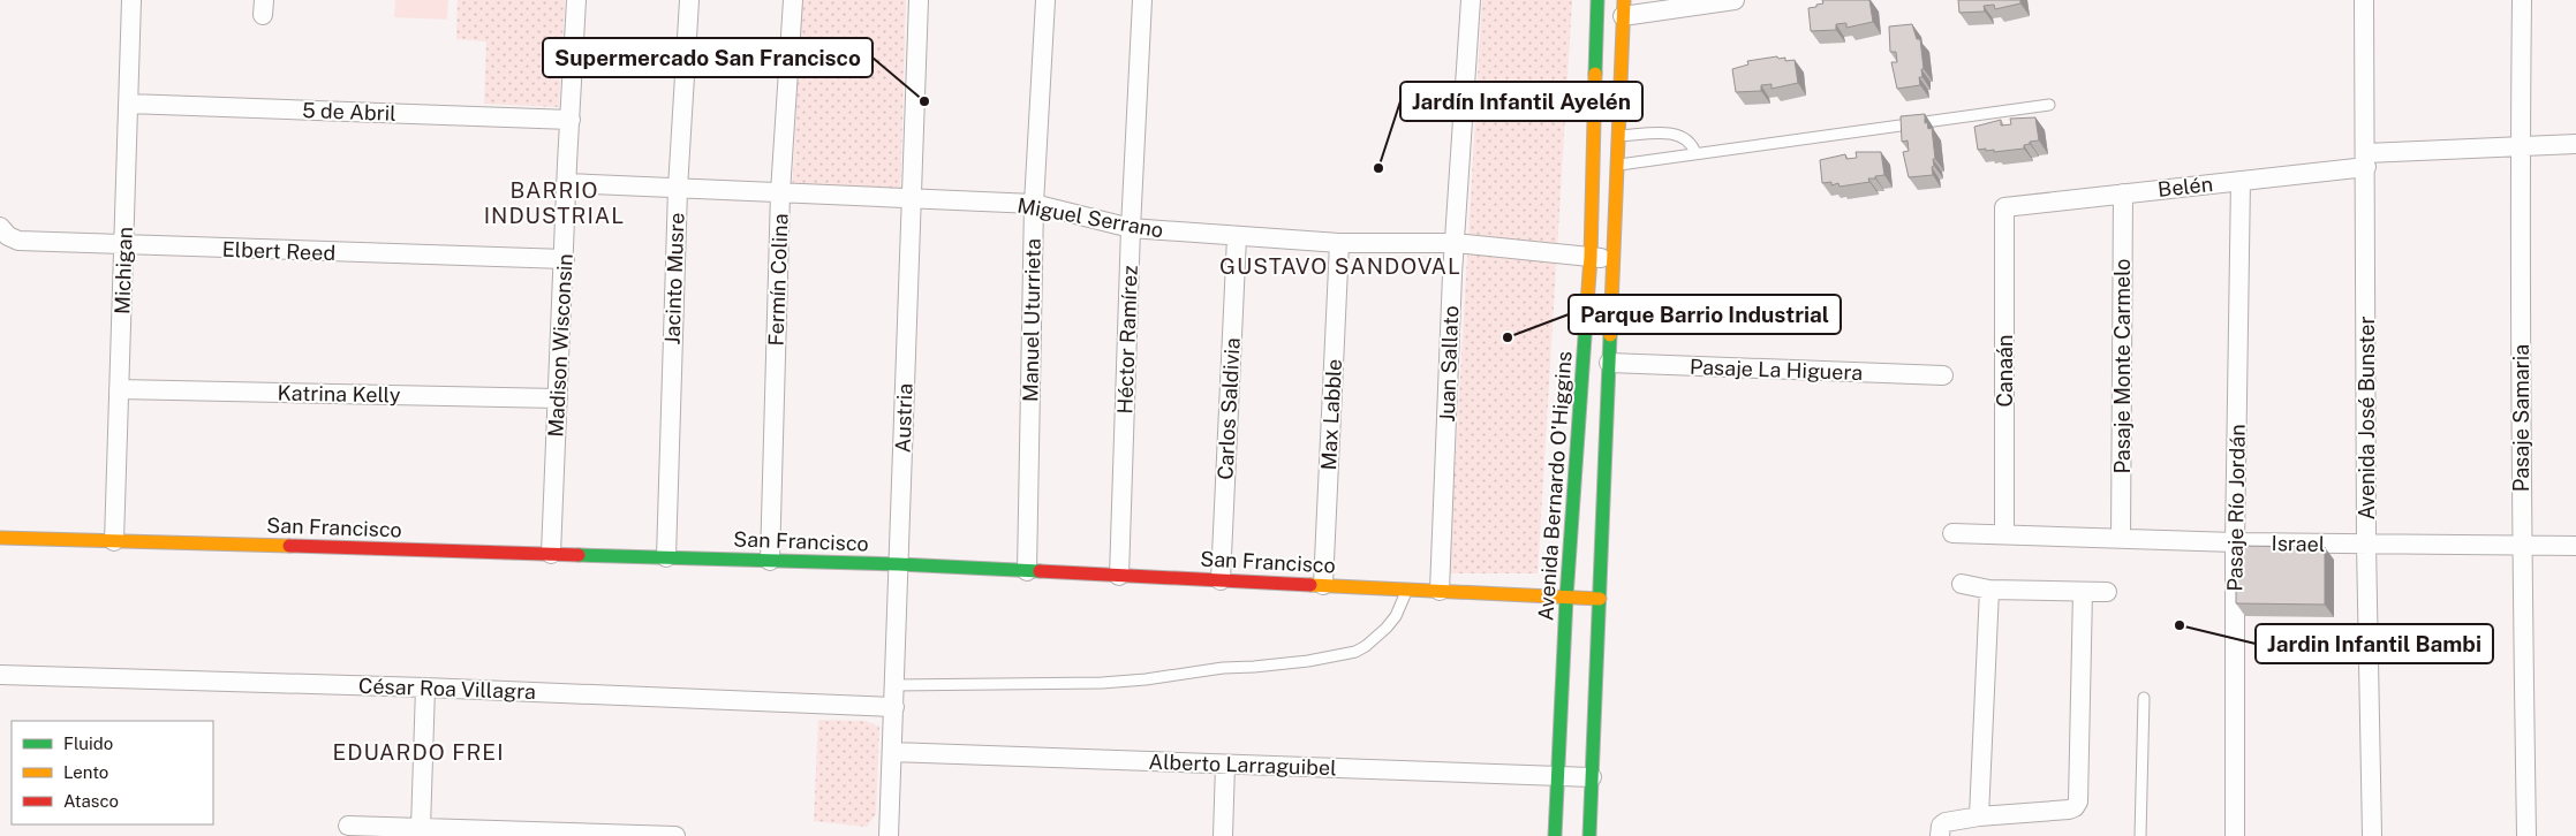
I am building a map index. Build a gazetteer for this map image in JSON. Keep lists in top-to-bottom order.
{
  "streets": {
    "main road": ["Avenida Bernardo O'Higgins", "San Francisco"],
    "street": [
      "5 de Abril",
      "Belén",
      "Miguel Serrano",
      "Elbert Reed",
      "Michigan",
      "Jacinto Musre",
      "Fermín Colina",
      "Manuel Uturrieta",
      "Héctor Ramírez",
      "Madison Wisconsin",
      "Juan Sallato",
      "Pasaje Monte Carmelo",
      "Pasaje La Higuera",
      "Canaán",
      "Katrina Kelly",
      "Carlos Saldivia",
      "Max Labble",
      "Austria",
      "Avenida José Bunster",
      "Pasaje Samaria",
      "Pasaje Río Jordán",
      "Israel",
      "César Roa Villagra",
      "Alberto Larraguibel"
    ]
  },
  "crossings": [
    ["5 de Abril", "Michigan"],
    ["5 de Abril", "Madison Wisconsin"],
    ["Belén", "Pasaje Monte Carmelo"],
    ["Belén", "Canaán"],
    ["Belén", "Avenida José Bunster"],
    ["Belén", "Pasaje Samaria"],
    ["Belén", "Pasaje Río Jordán"],
    ["Miguel Serrano", "Jacinto Musre"],
    ["Miguel Serrano", "Fermín Colina"],
    ["Miguel Serrano", "Manuel Uturrieta"],
    ["Miguel Serrano", "Héctor Ramírez"],
    ["Miguel Serrano", "Madison Wisconsin"],
    ["Miguel Serrano", "Juan Sallato"],
    ["Miguel Serrano", "Carlos Saldivia"],
    ["Miguel Serrano", "Max Labble"],
    ["Miguel Serrano", "Austria"],
    ["Miguel Serrano", "Avenida Bernardo O'Higgins"],
    ["Elbert Reed", "Michigan"],
    ["Elbert Reed", "Madison Wisconsin"],
    ["Michigan", "Katrina Kelly"],
    ["Michigan", "San Francisco"],
    ["Jacinto Musre", "San Francisco"],
    ["Fermín Colina", "San Francisco"],
    ["Manuel Uturrieta", "San Francisco"],
    ["Héctor Ramírez", "San Francisco"],
    ["Madison Wisconsin", "Katrina Kelly"],
    ["Madison Wisconsin", "San Francisco"],
    ["Juan Sallato", "San Francisco"],
    ["Pasaje Monte Carmelo", "Israel"],
    ["Canaán", "Israel"],
    ["Carlos Saldivia", "San Francisco"],
    ["Max Labble", "San Francisco"],
    ["Austria", "San Francisco"],
    ["Austria", "César Roa Villagra"],
    ["Austria", "Alberto Larraguibel"],
    ["Avenida José Bunster", "Israel"],
    ["Pasaje Samaria", "Israel"],
    ["Avenida Bernardo O'Higgins", "San Francisco"],
    ["Avenida Bernardo O'Higgins", "Alberto Larraguibel"],
    ["Pasaje Río Jordán", "Israel"]
  ],
  "districts": ["BARRIO INDUSTRIAL", "GUSTAVO SANDOVAL", "EDUARDO FREI"],
  "places": [
    "Supermercado San Francisco",
    "Jardín Infantil Ayelén",
    "Parque Barrio Industrial",
    "Jardin Infantil Bambi"
  ],
  "legend": ["Fluido", "Lento", "Atasco"]
}
